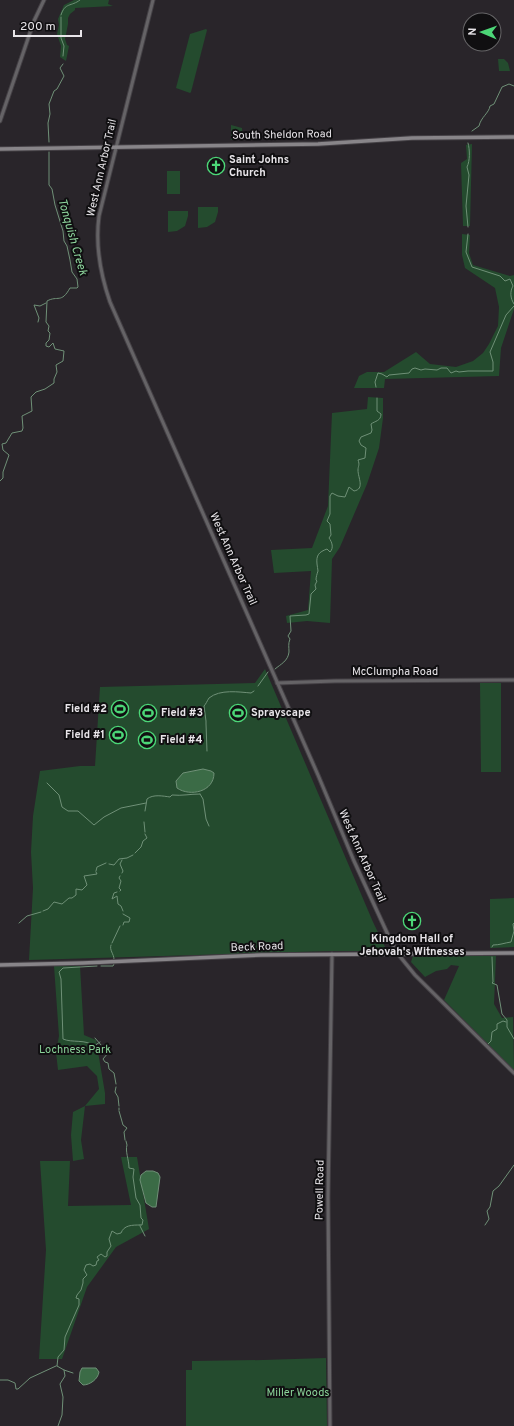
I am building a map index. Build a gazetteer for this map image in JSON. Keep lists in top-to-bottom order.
{
  "streets": {
    "main road": ["South Sheldon Road", "Beck Road"],
    "street": ["West Ann Arbor Trail", "McClumpha Road", "Powell Road"]
  },
  "crossings": [
    ["South Sheldon Road", "West Ann Arbor Trail"],
    ["West Ann Arbor Trail", "McClumpha Road"],
    ["West Ann Arbor Trail", "Beck Road"],
    ["Beck Road", "Powell Road"]
  ],
  "water": ["Tonquish Creek"],
  "parks": ["Lochness Park", "Miller Woods"],
  "places": {
    "church": ["Saint Johns Church", "Kingdom Hall of Jehovah's Witnesses"],
    "sports": [
      "Field #2",
      "Field #3",
      "Sprayscape",
      "Field #1",
      "Field #4"
    ]
  },
  "scale_bar": "200 m",
  "north": "left"
}
